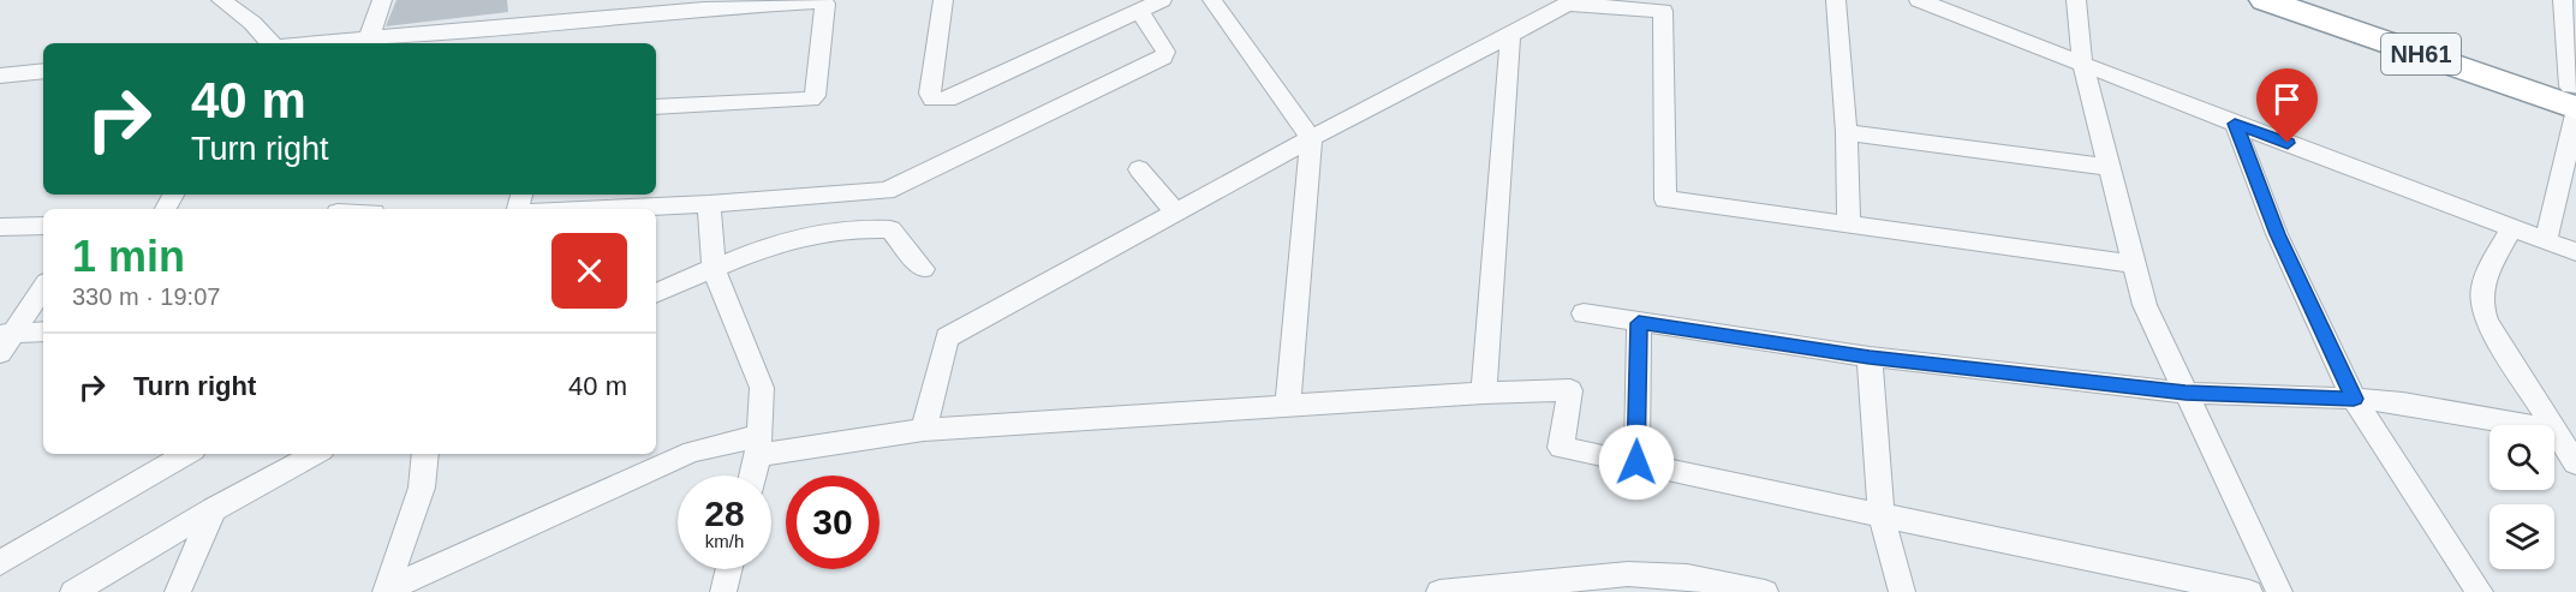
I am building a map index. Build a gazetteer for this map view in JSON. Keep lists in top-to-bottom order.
{
  "streets": {
    "highway": ["NH61"]
  },
  "page": {
    "turn": ["40 m", "Turn right"],
    "heading": ["1 min", "330 m · 19:07"],
    "list": [
      {
        "name": "Turn right",
        "value": "40 m"
      }
    ],
    "speed": "28 km/h",
    "limit": "30"
  }
}
